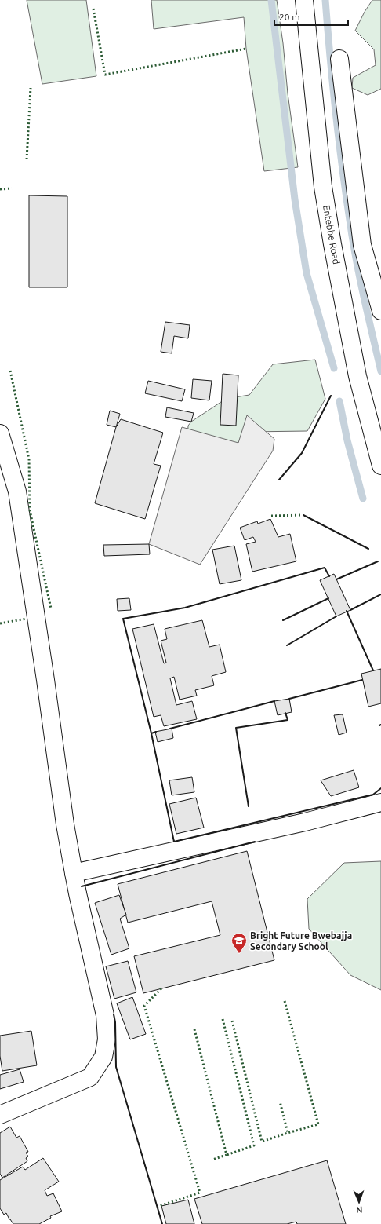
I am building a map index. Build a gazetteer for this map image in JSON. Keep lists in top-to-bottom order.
{
  "streets": {
    "street": ["Entebbe Road"]
  },
  "places": {
    "school or university": ["Bright Future Bwebajja Secondary School"]
  },
  "scale_bar": "20 m",
  "north": "bottom"
}
